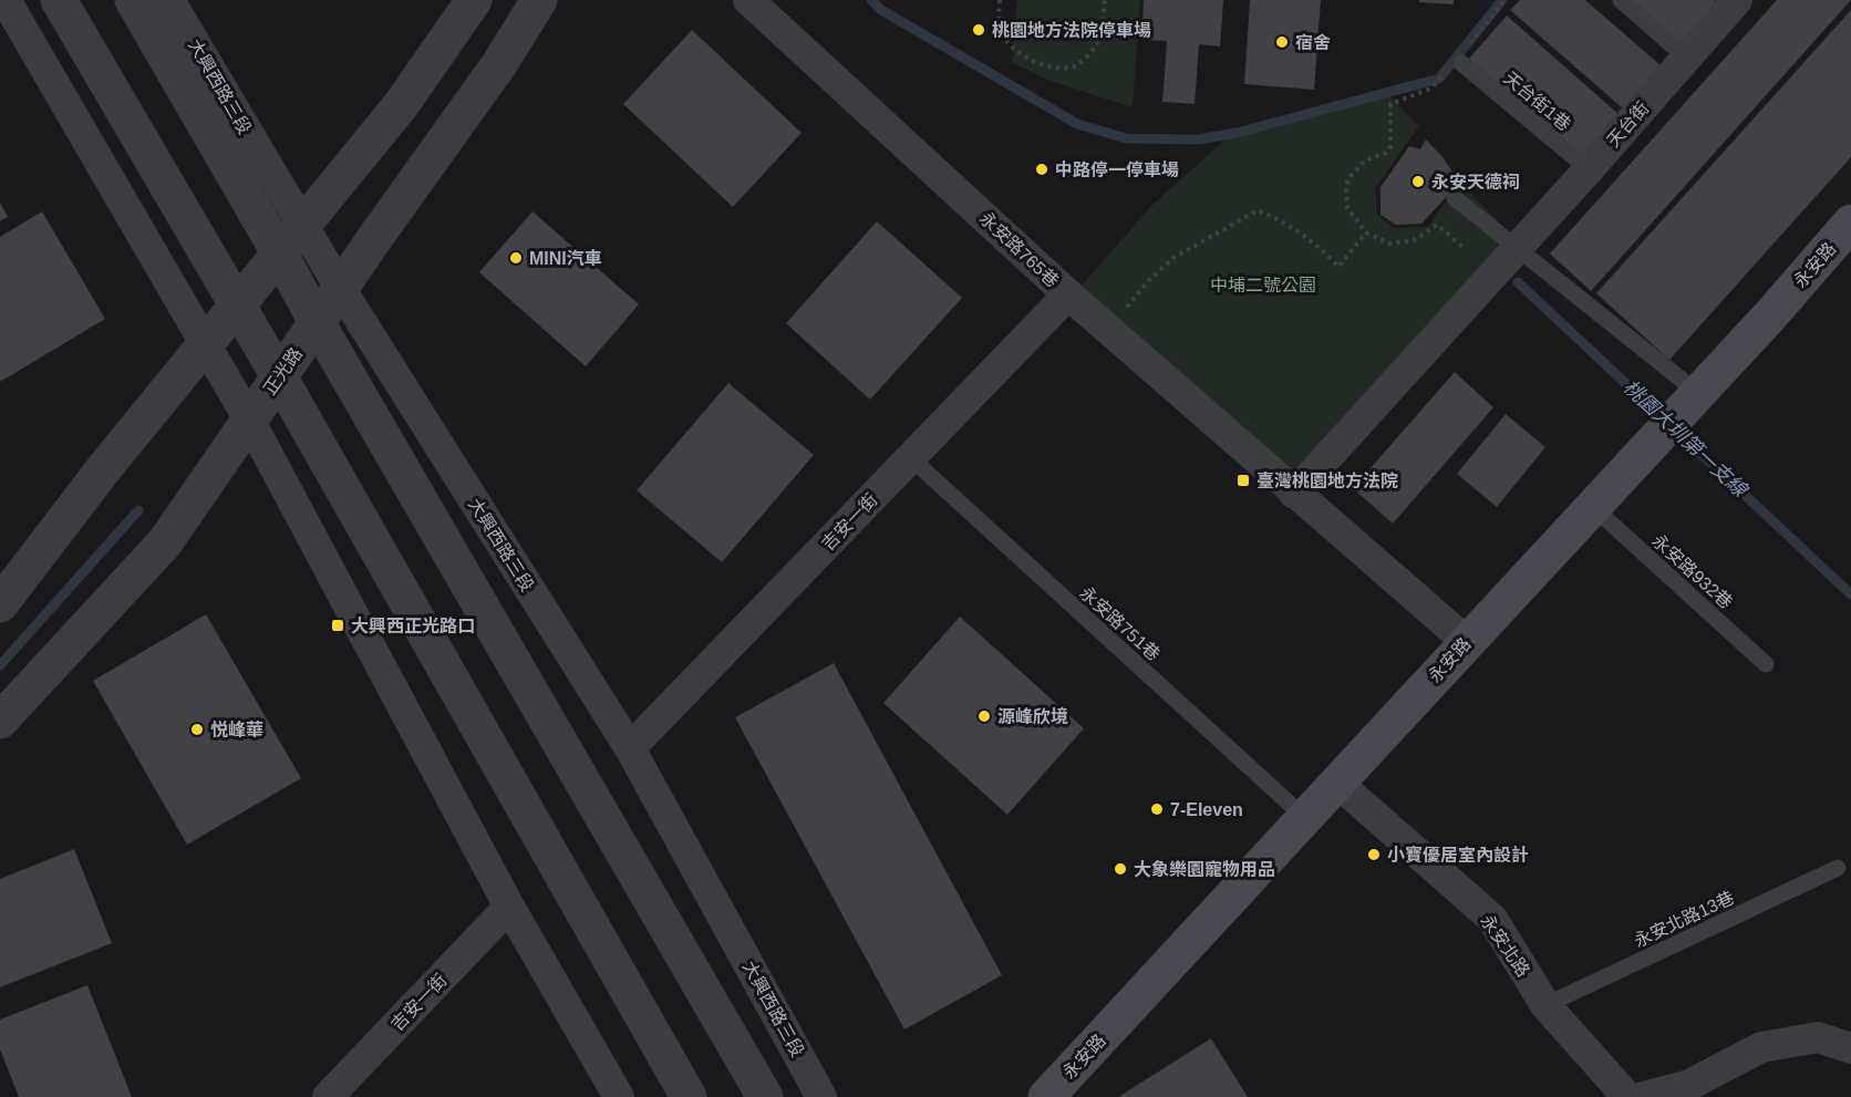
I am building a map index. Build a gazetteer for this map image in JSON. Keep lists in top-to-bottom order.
{
  "streets": {
    "main road": ["永安路"],
    "street": [
      "大興西路三段",
      "天台街",
      "永安路765巷",
      "正光路",
      "吉安一街",
      "永安北路"
    ],
    "lane": [
      "天台街1巷",
      "永安路932巷",
      "永安路751巷",
      "永安北路13巷"
    ]
  },
  "crossings": [
    ["大興西路三段", "正光路"],
    ["大興西路三段", "吉安一街"],
    ["天台街1巷", "天台街"],
    ["永安路765巷", "永安路"],
    ["永安路765巷", "吉安一街"],
    ["永安路", "永安路932巷"],
    ["永安路", "永安路751巷"],
    ["永安路", "永安北路"],
    ["吉安一街", "永安路751巷"],
    ["永安北路13巷", "永安北路"]
  ],
  "water": ["桃園大圳第一支線"],
  "parks": ["中埔二號公園"],
  "places": {
    "other": [
      "桃園地方法院停車場",
      "宿舍",
      "中路停一停車場",
      "永安天德祠",
      "MINI汽車",
      "源峰欣境",
      "悦峰華",
      "7-Eleven",
      "小寶優居室內設計",
      "大象樂園寵物用品"
    ],
    "transit": ["臺灣桃園地方法院", "大興西正光路口"]
  }
}
